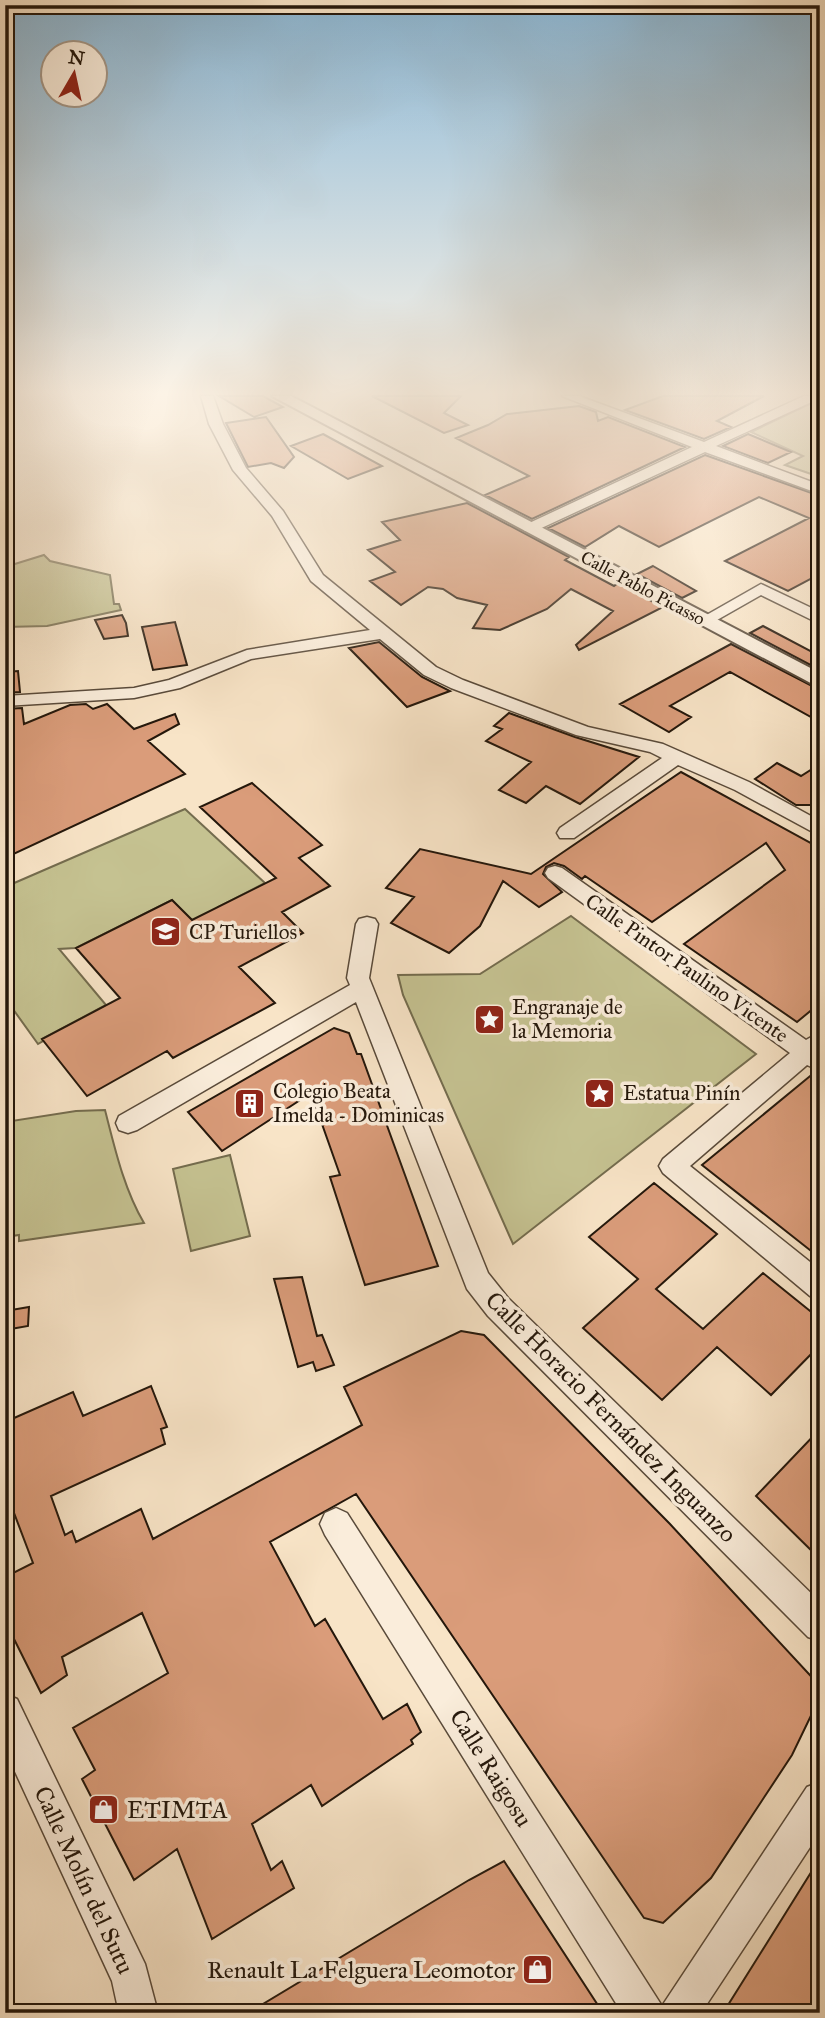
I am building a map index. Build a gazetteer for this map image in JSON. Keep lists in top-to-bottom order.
{
  "streets": {
    "street": [
      "Calle Pablo Picasso",
      "Calle Pintor Paulino Vicente",
      "Calle Horacio Fernández Inguanzo",
      "Calle Raigosu",
      "Calle Molín del Sutu"
    ]
  },
  "places": {
    "school or university": ["CP Turiellos"],
    "place": ["Engranaje de la Memoria", "Estatua Pinín"],
    "building": ["Colegio Beata Imelda - Dominicas"],
    "shop": ["ETIMTA", "Renault La Felguera Leomotor"]
  },
  "north": "top"
}
